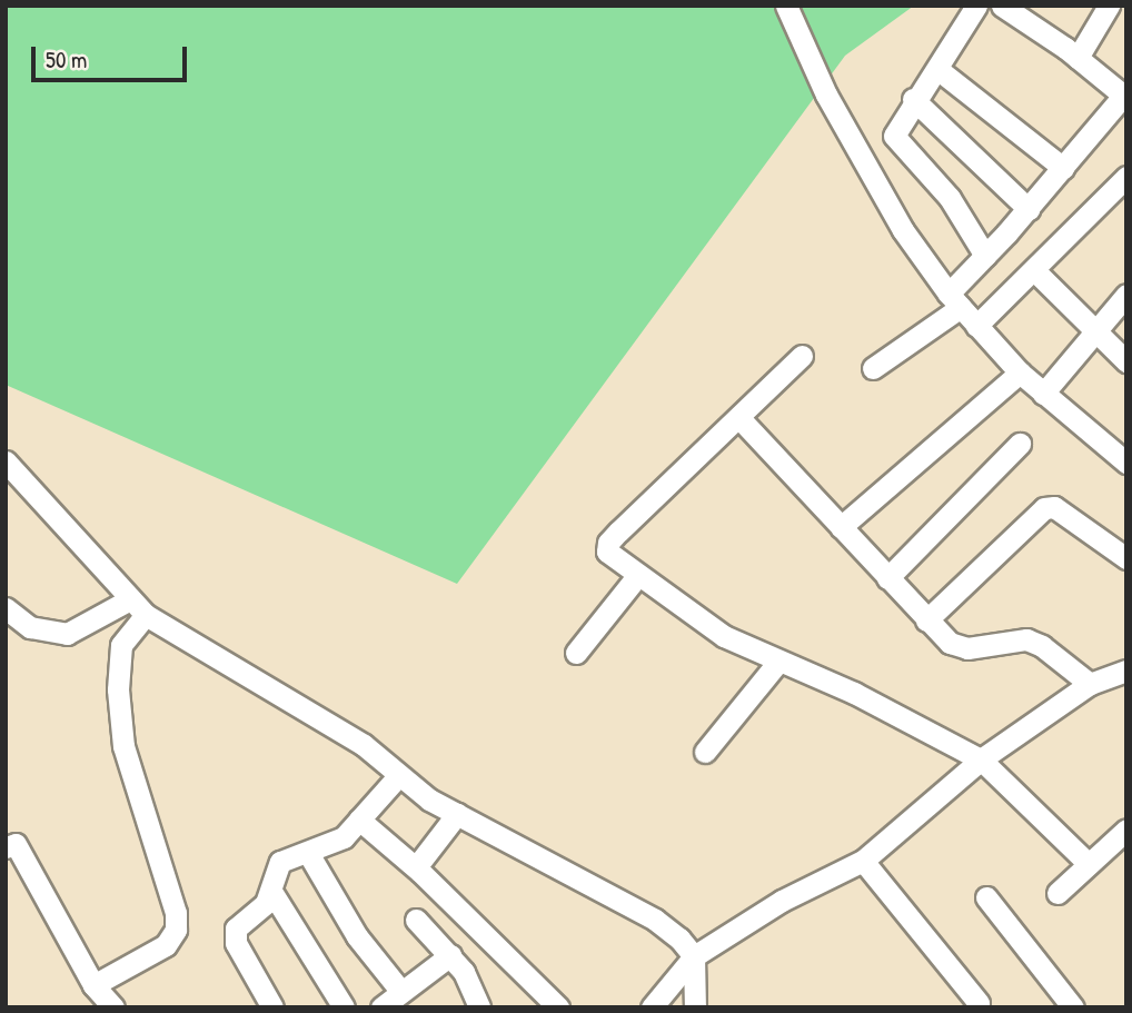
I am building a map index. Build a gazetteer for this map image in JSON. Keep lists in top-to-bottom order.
{
  "scale_bar": "50 m"
}
